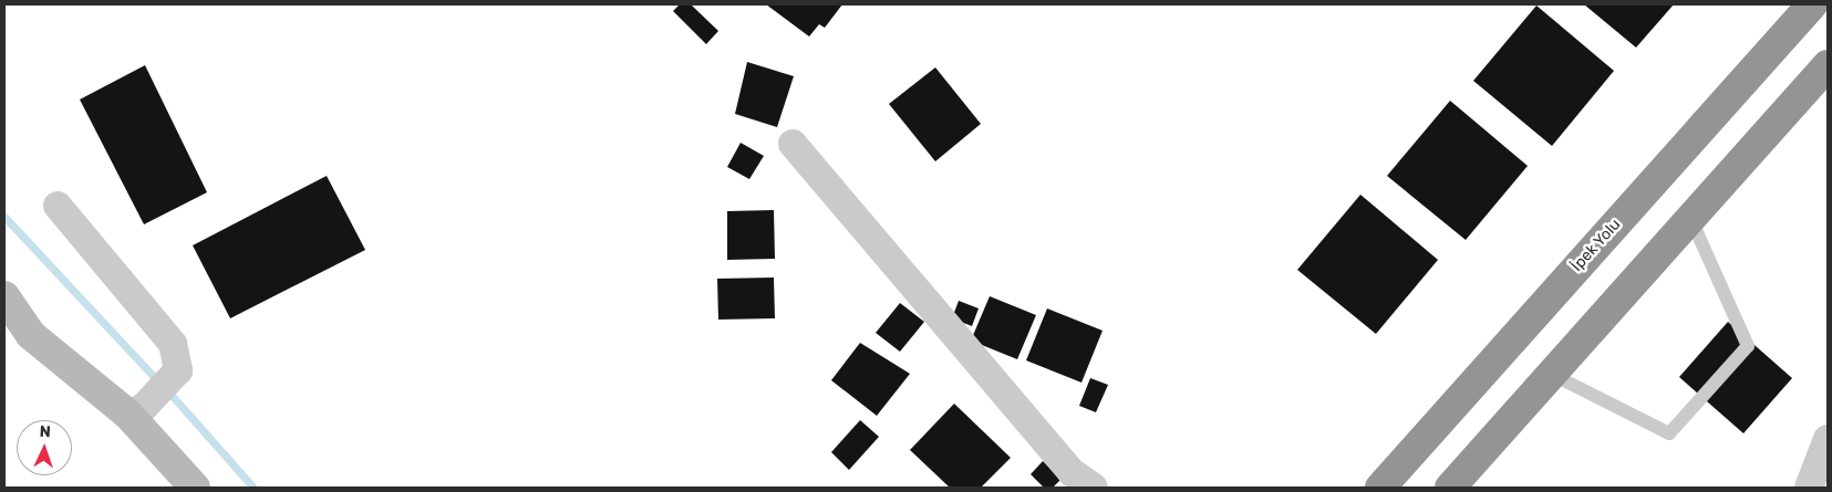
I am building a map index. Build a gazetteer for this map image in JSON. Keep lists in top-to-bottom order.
{
  "streets": {
    "highway": ["İpek Yolu"]
  },
  "north": "top"
}
